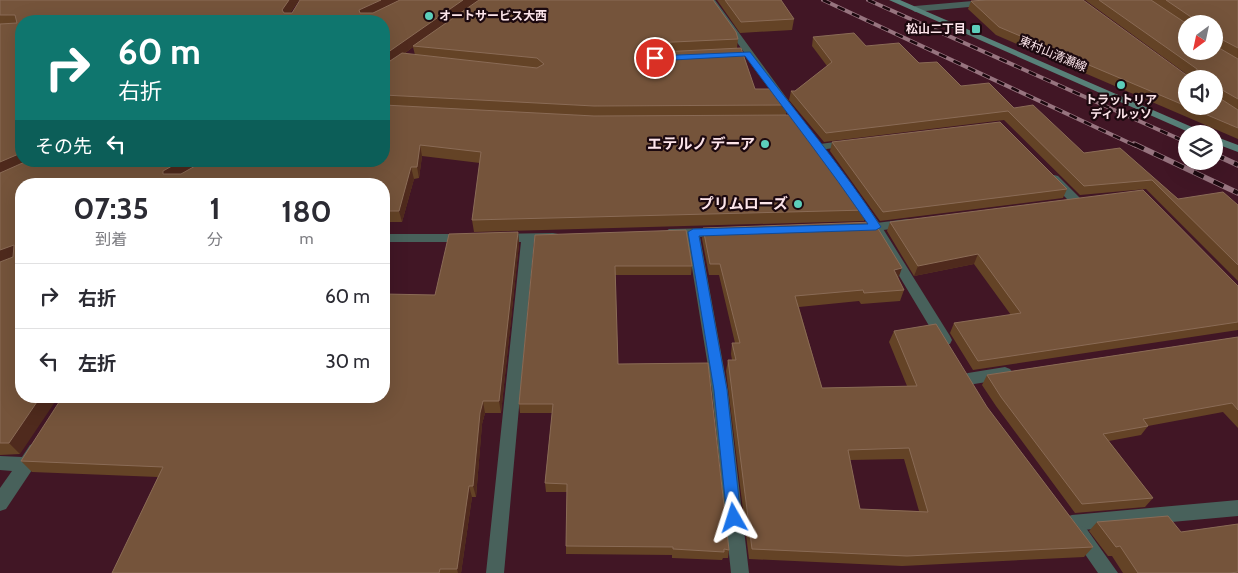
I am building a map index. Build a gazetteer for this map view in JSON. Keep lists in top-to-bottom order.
{
  "streets": {
    "main road": ["東村山清瀬線"]
  },
  "places": {
    "other": [
      "オートサービス大西",
      "トラットリア ディ ルッソ",
      "エテルノ デーア",
      "プリムローズ"
    ],
    "transit": ["松山二丁目"]
  },
  "north": "bottom left",
  "page": {
    "turn": ["60 m", "右折"],
    "then": "その先",
    "eta": [
      "07:35",
      "到着",
      "1",
      "分",
      "180",
      "m"
    ],
    "list": [
      {
        "name": "右折",
        "value": "60 m"
      },
      {
        "name": "左折",
        "value": "30 m"
      }
    ]
  }
}
